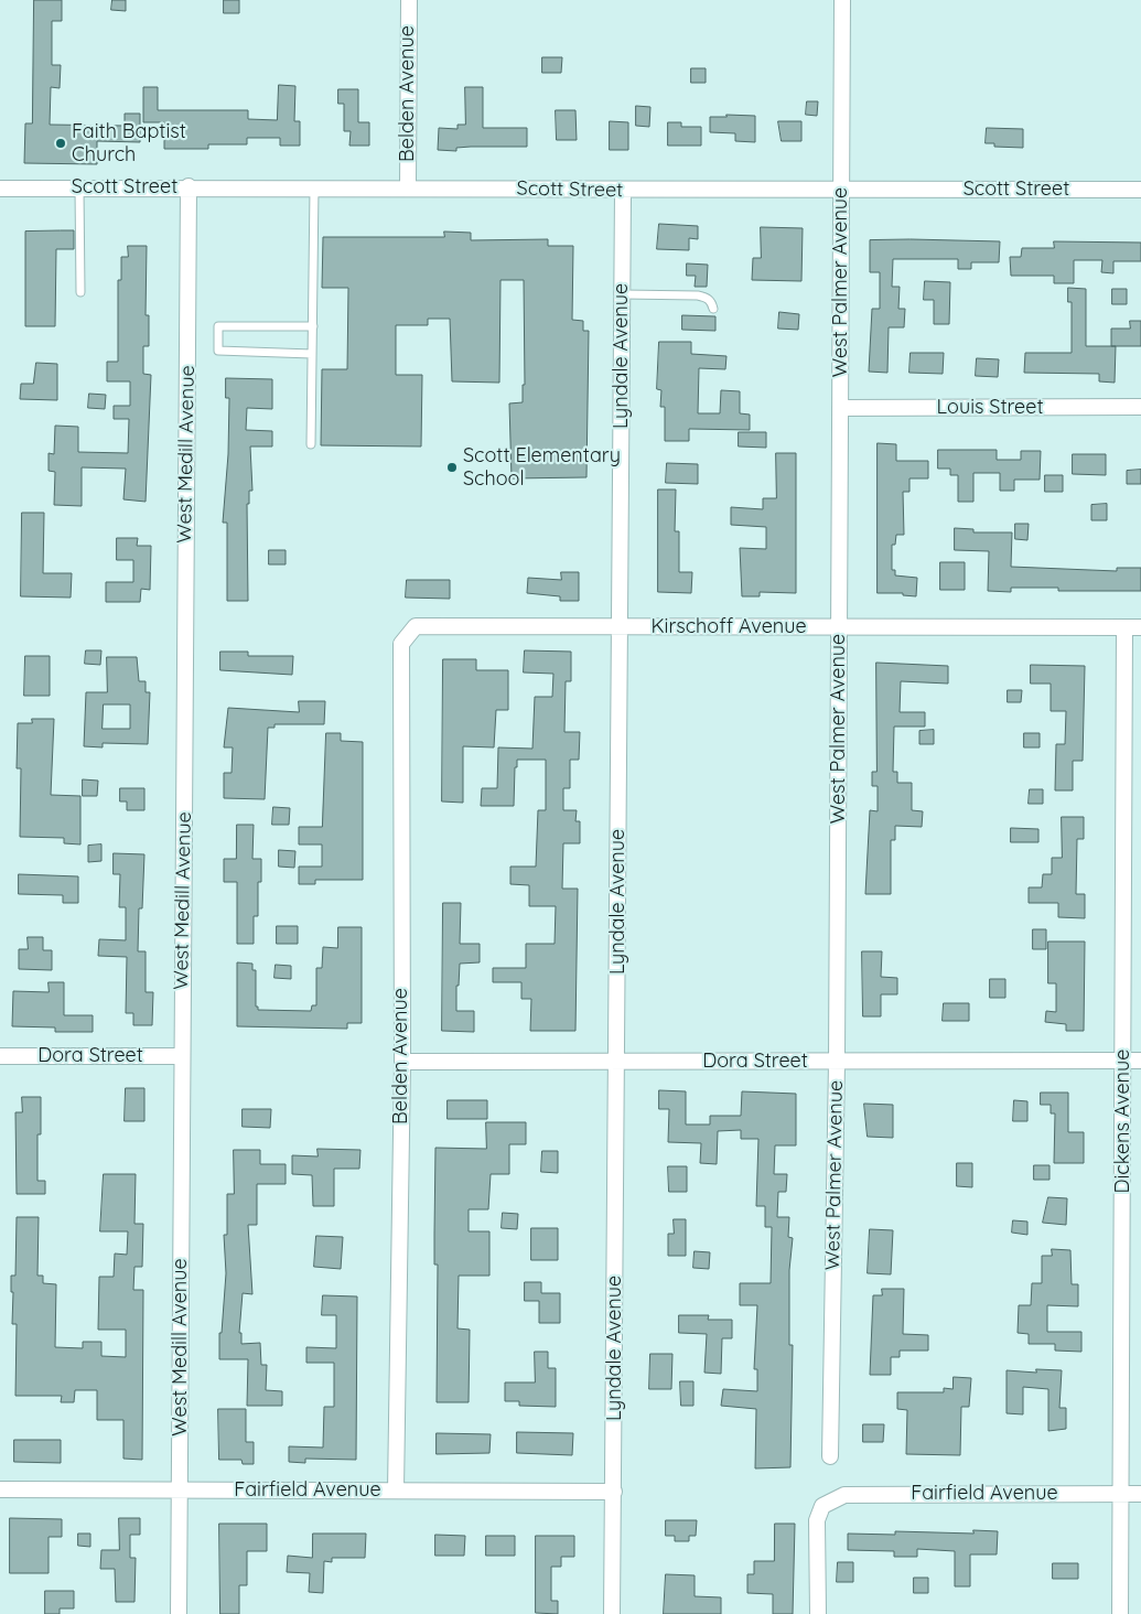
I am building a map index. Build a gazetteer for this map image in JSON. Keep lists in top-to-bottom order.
{
  "streets": {
    "street": [
      "Belden Avenue",
      "Scott Street",
      "West Palmer Avenue",
      "Lyndale Avenue",
      "Louis Street",
      "West Medill Avenue",
      "Kirschoff Avenue",
      "Dora Street",
      "Dickens Avenue",
      "Fairfield Avenue"
    ]
  },
  "crossings": [
    ["Belden Avenue", "Scott Street"],
    ["Belden Avenue", "Kirschoff Avenue"],
    ["Belden Avenue", "Dora Street"],
    ["Belden Avenue", "Fairfield Avenue"],
    ["Scott Street", "West Palmer Avenue"],
    ["Scott Street", "Lyndale Avenue"],
    ["Scott Street", "West Medill Avenue"],
    ["West Palmer Avenue", "Louis Street"],
    ["West Palmer Avenue", "Kirschoff Avenue"],
    ["West Palmer Avenue", "Dora Street"],
    ["Lyndale Avenue", "Kirschoff Avenue"],
    ["Lyndale Avenue", "Dora Street"],
    ["Lyndale Avenue", "Fairfield Avenue"],
    ["West Medill Avenue", "Dora Street"],
    ["West Medill Avenue", "Fairfield Avenue"],
    ["Kirschoff Avenue", "Dickens Avenue"],
    ["Dora Street", "Dickens Avenue"],
    ["Dickens Avenue", "Fairfield Avenue"]
  ],
  "places": ["Faith Baptist Church", "Scott Elementary School"]
}
